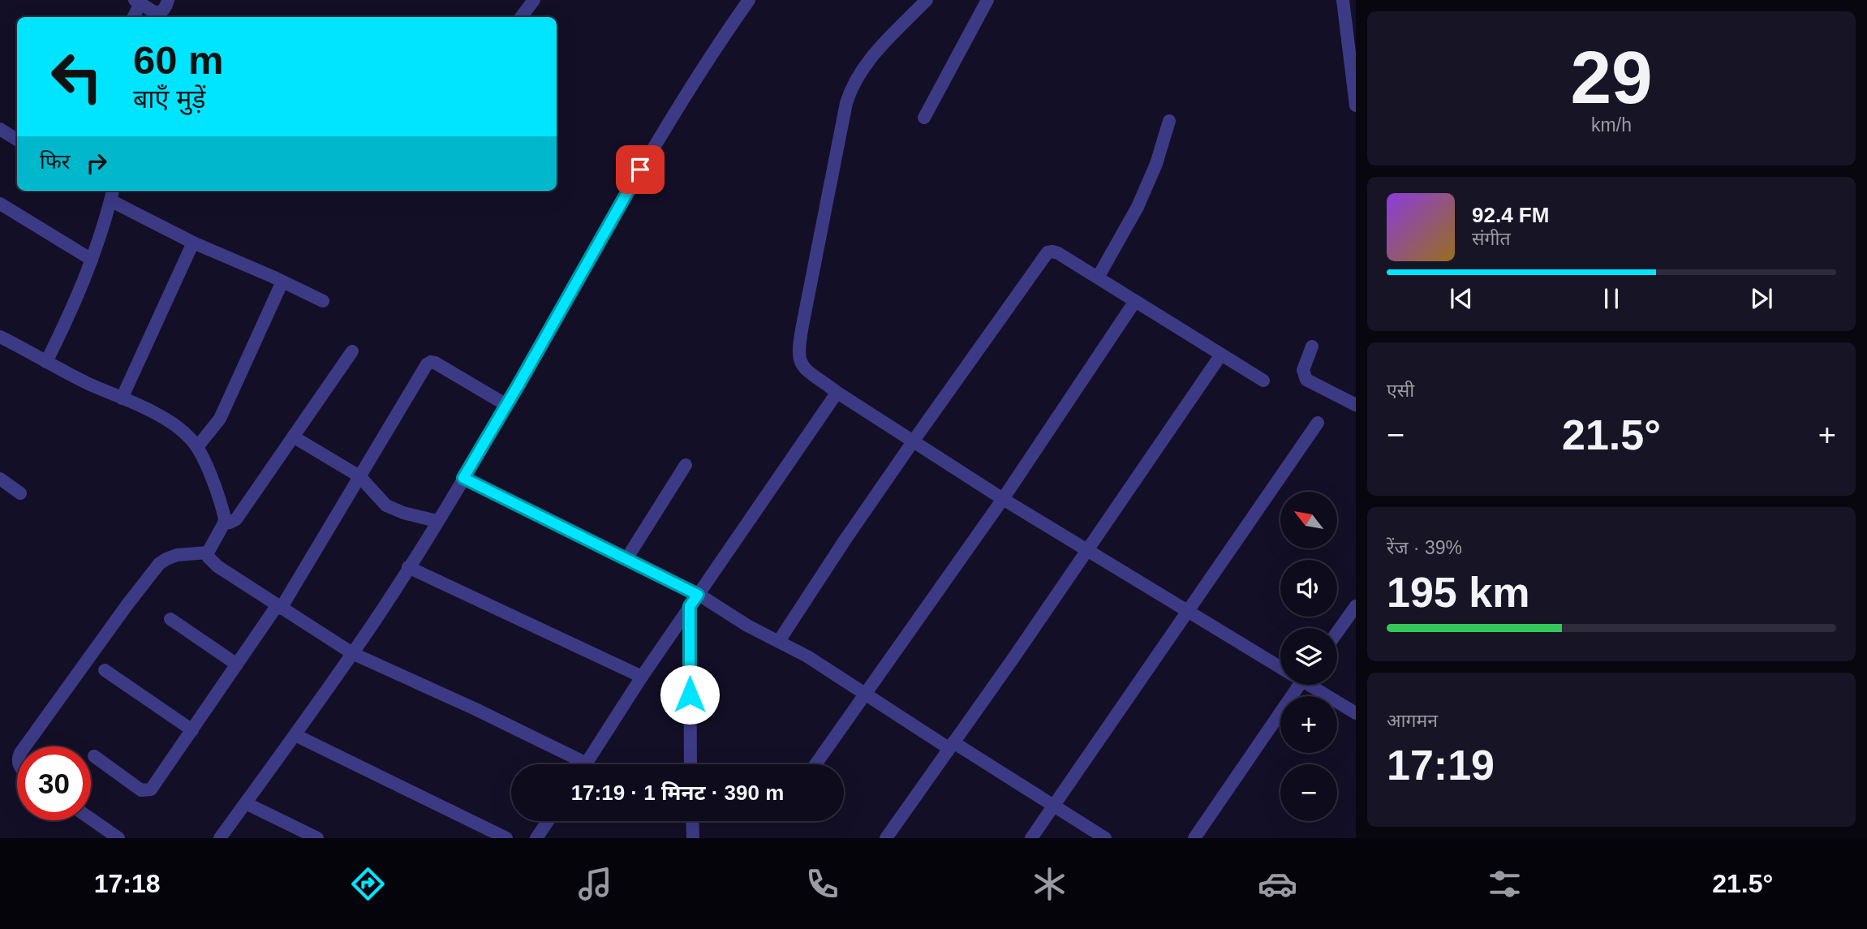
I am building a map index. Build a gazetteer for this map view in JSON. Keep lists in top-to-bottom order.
{
  "north": "top left",
  "page": {
    "tile": [
      ["29", "km/h"],
      "एसी",
      ["रेंज · 39%", "195 km"],
      ["आगमन", "17:19"]
    ],
    "turn": ["60 m", "बाएँ मुड़ें"],
    "then": "फिर",
    "song": ["92.4 FM", "संगीत"],
    "heat": ["−", "21.5°", "+"],
    "map_buttons": ["+", "−"],
    "limit": "30",
    "trip": "17:19 · 1 मिनट · 390 m",
    "tabs": ["17:18", "21.5°"]
  }
}
